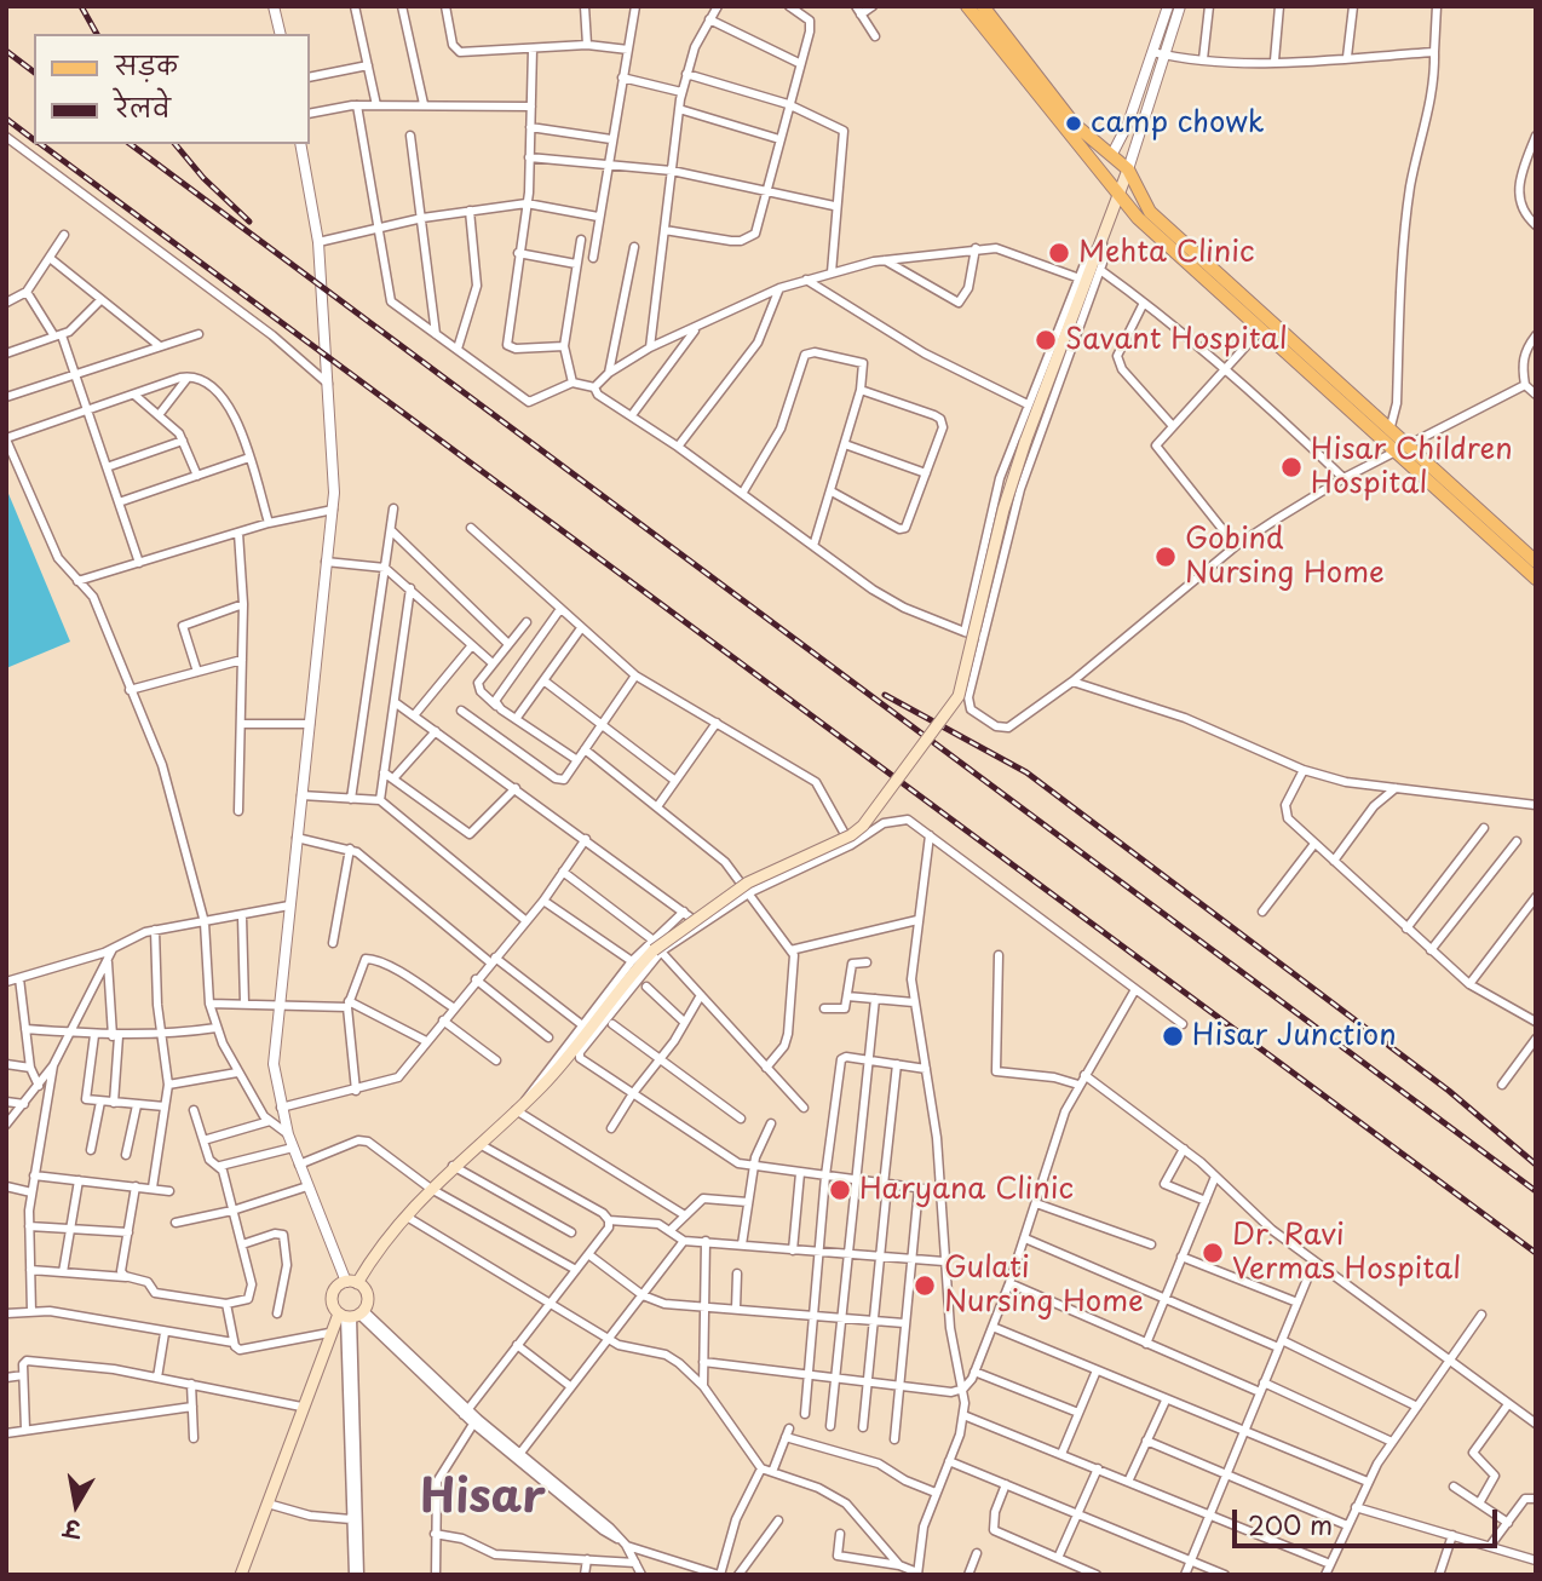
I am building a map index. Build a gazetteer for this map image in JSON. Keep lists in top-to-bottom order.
{
  "districts": ["Hisar"],
  "places": [
    "camp chowk",
    "Mehta Clinic",
    "Savant Hospital",
    "Hisar Children Hospital",
    "Gobind Nursing Home",
    "Hisar Junction",
    "Haryana Clinic",
    "Dr. Ravi Vermas Hospital",
    "Gulati Nursing Home"
  ],
  "legend": ["सड़क", "रेलवे"],
  "scale_bar": "200 m",
  "north": "bottom"
}
